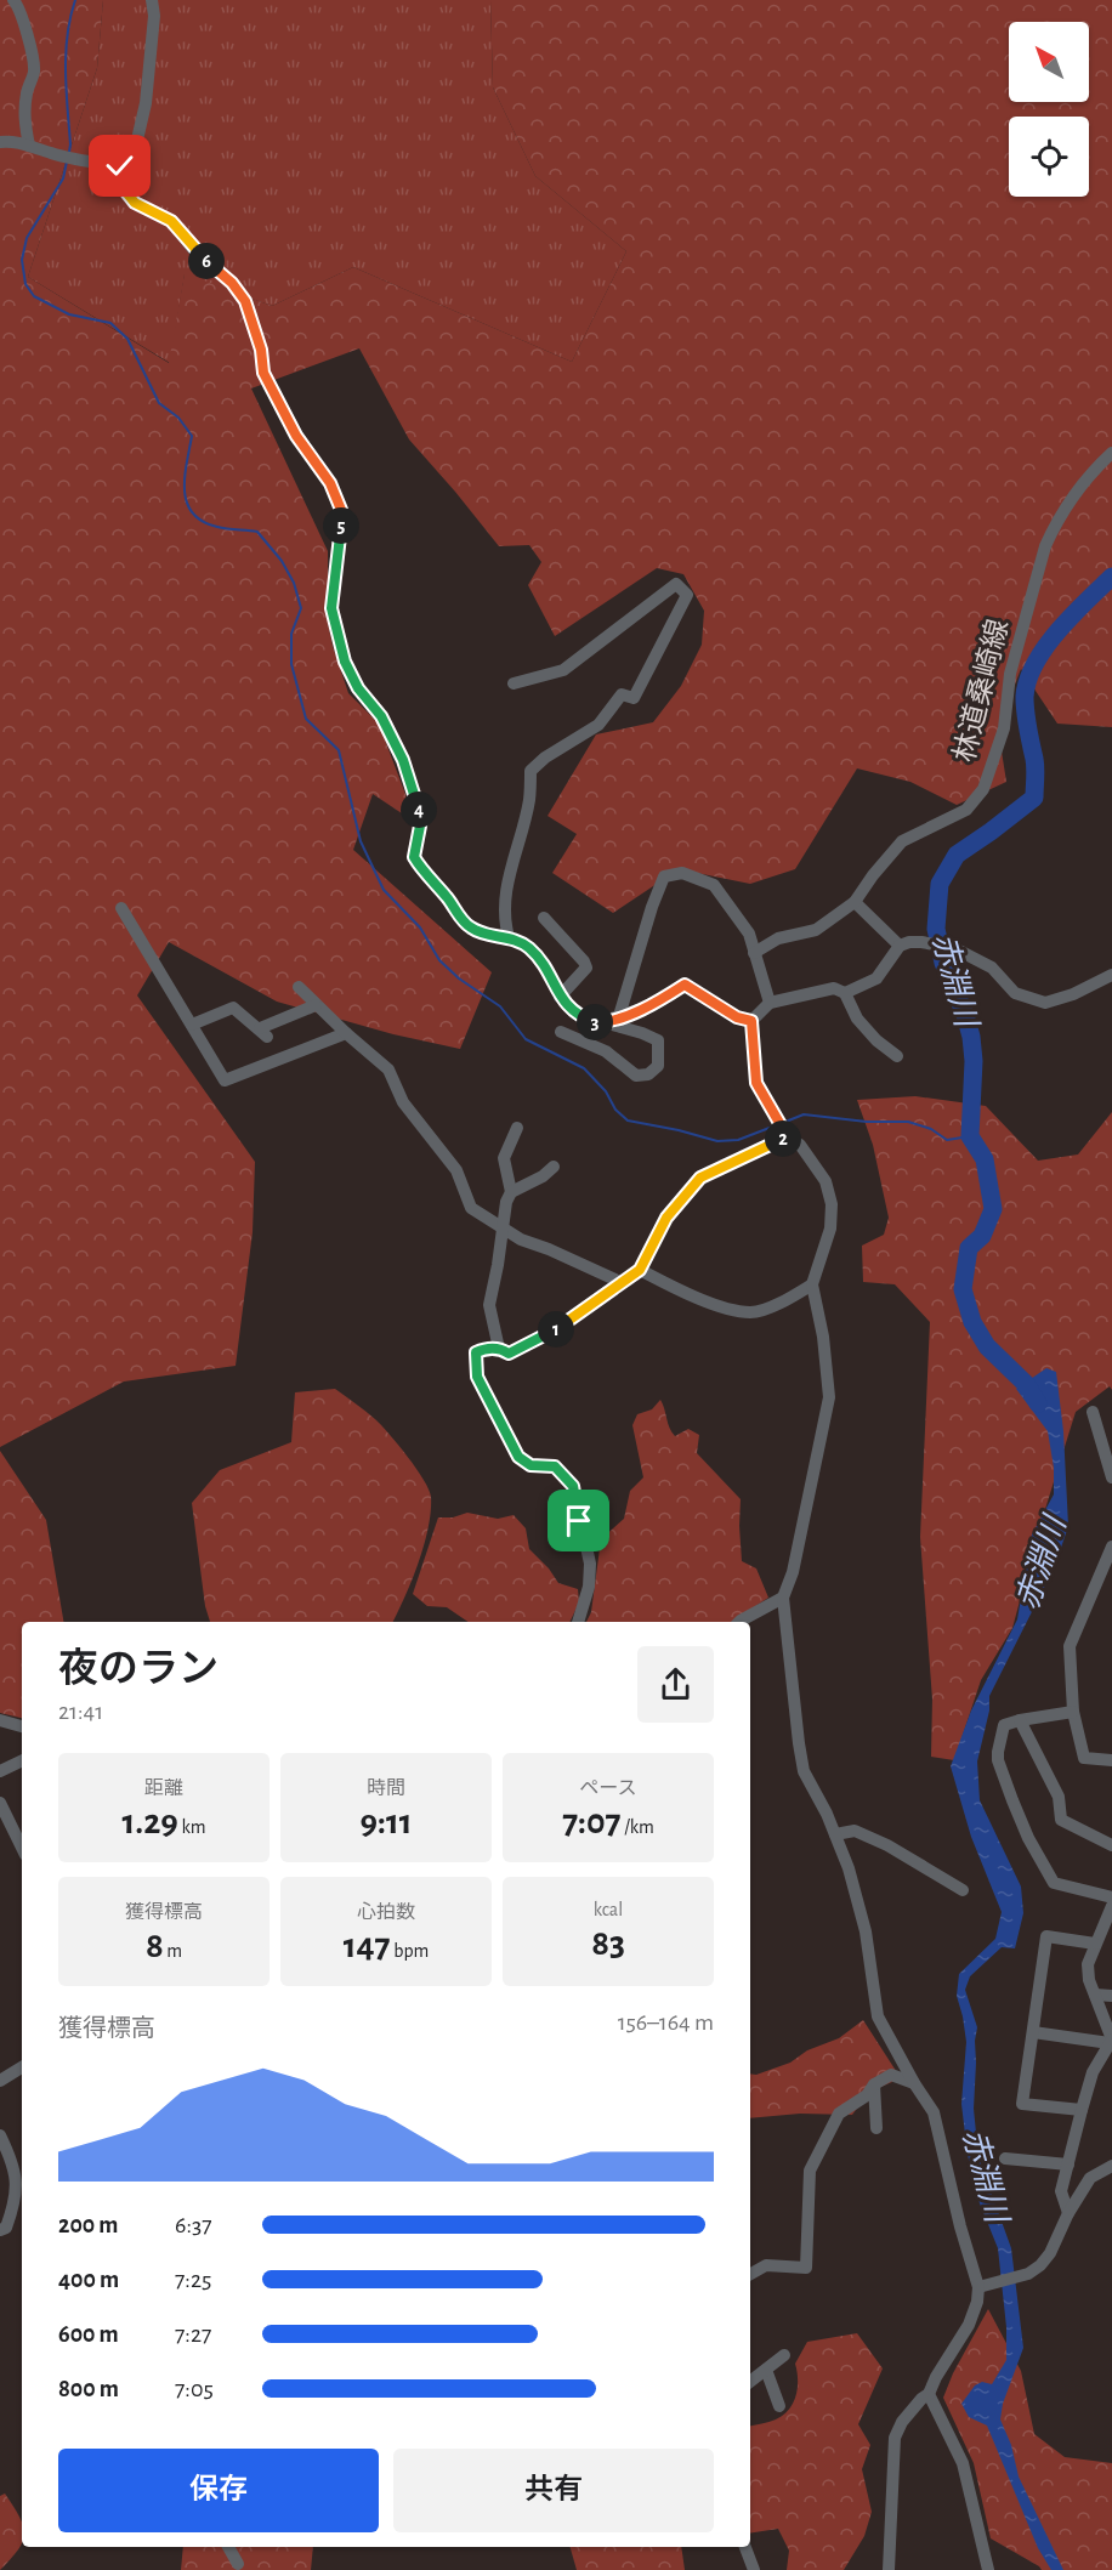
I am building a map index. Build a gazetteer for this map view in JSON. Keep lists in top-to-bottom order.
{
  "streets": {
    "street": ["林道桑崎線"]
  },
  "water": ["赤淵川"],
  "north": "top left",
  "page": {
    "pins": [
      "6",
      "5",
      "4",
      "3",
      "2",
      "1"
    ],
    "heading": ["夜のラン", "21:41"],
    "stats": [
      ["距離", "1.29 km"],
      ["時間", "9:11"],
      ["ペース", "7:07 /km"],
      ["獲得標高", "8 m"],
      ["心拍数", "147 bpm"],
      ["kcal", "83"]
    ],
    "chart": ["獲得標高", "156–164 m"],
    "list": [
      {
        "name": "200 m",
        "note": "6:37"
      },
      {
        "name": "400 m",
        "note": "7:25"
      },
      {
        "name": "600 m",
        "note": "7:27"
      },
      {
        "name": "800 m",
        "note": "7:05"
      }
    ],
    "buttons": ["保存", "共有"]
  }
}
